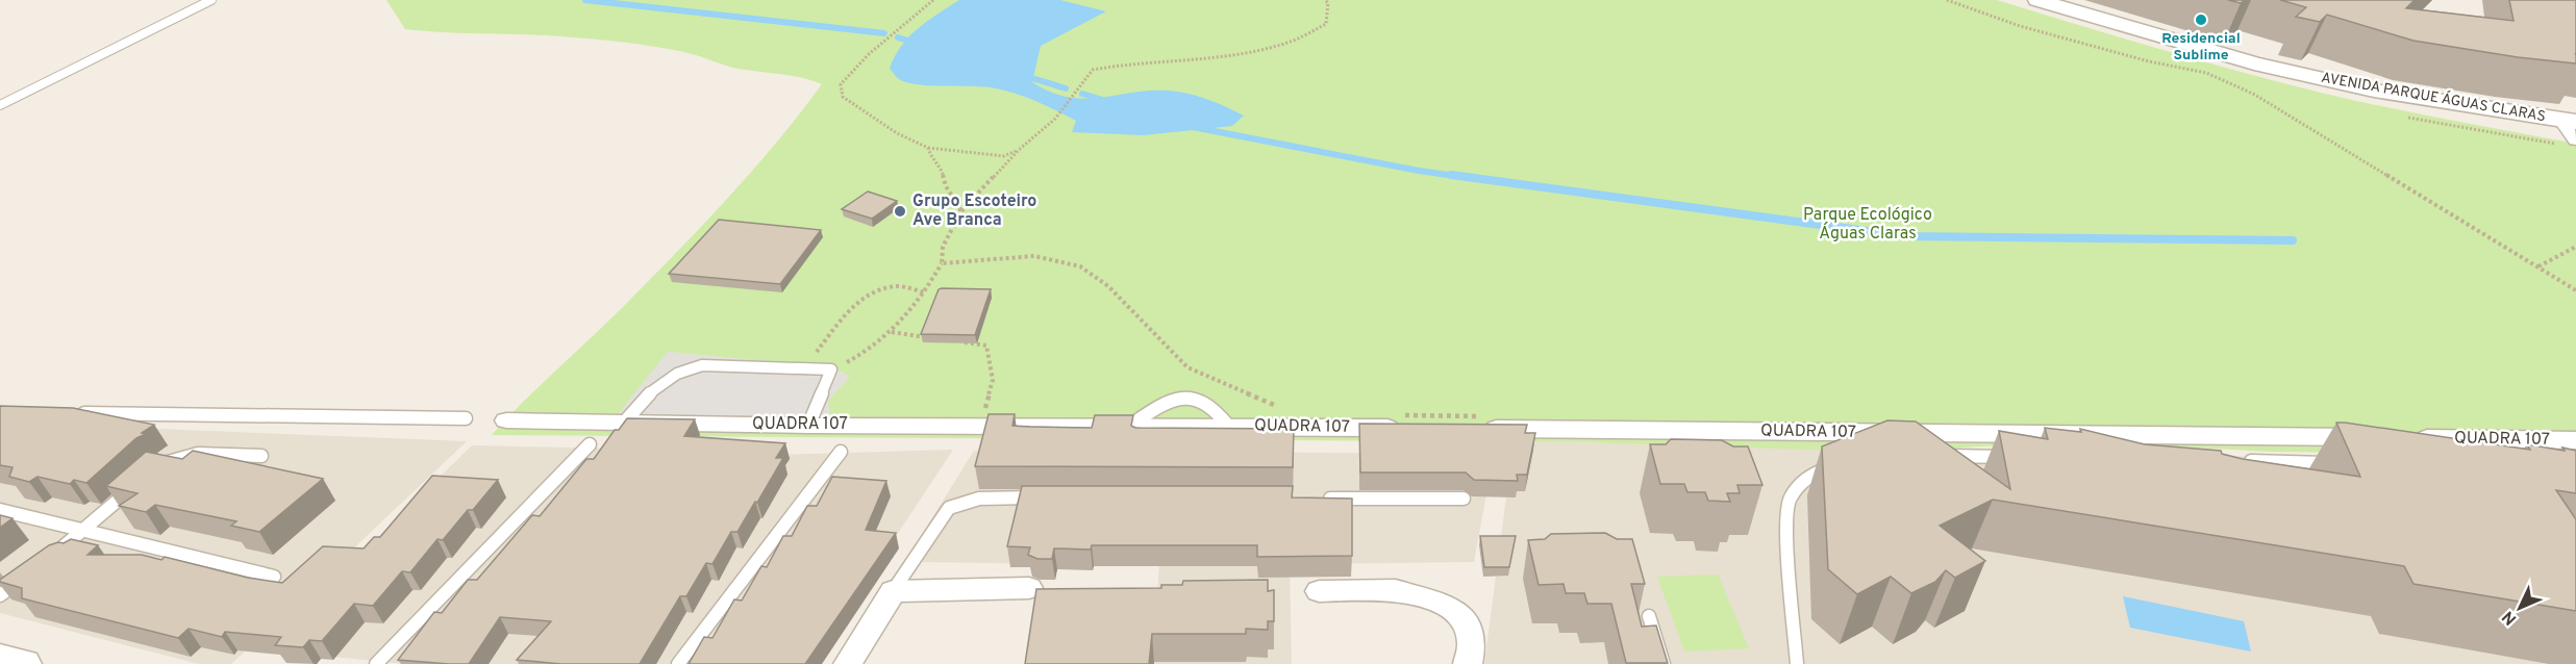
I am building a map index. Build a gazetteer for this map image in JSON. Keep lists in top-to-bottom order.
{
  "streets": {
    "street": ["AVENIDA PARQUE ÁGUAS CLARAS", "QUADRA 107"]
  },
  "parks": ["Parque Ecológico Águas Claras"],
  "places": ["Residencial Sublime", "Grupo Escoteiro Ave Branca"],
  "north": "bottom left"
}
